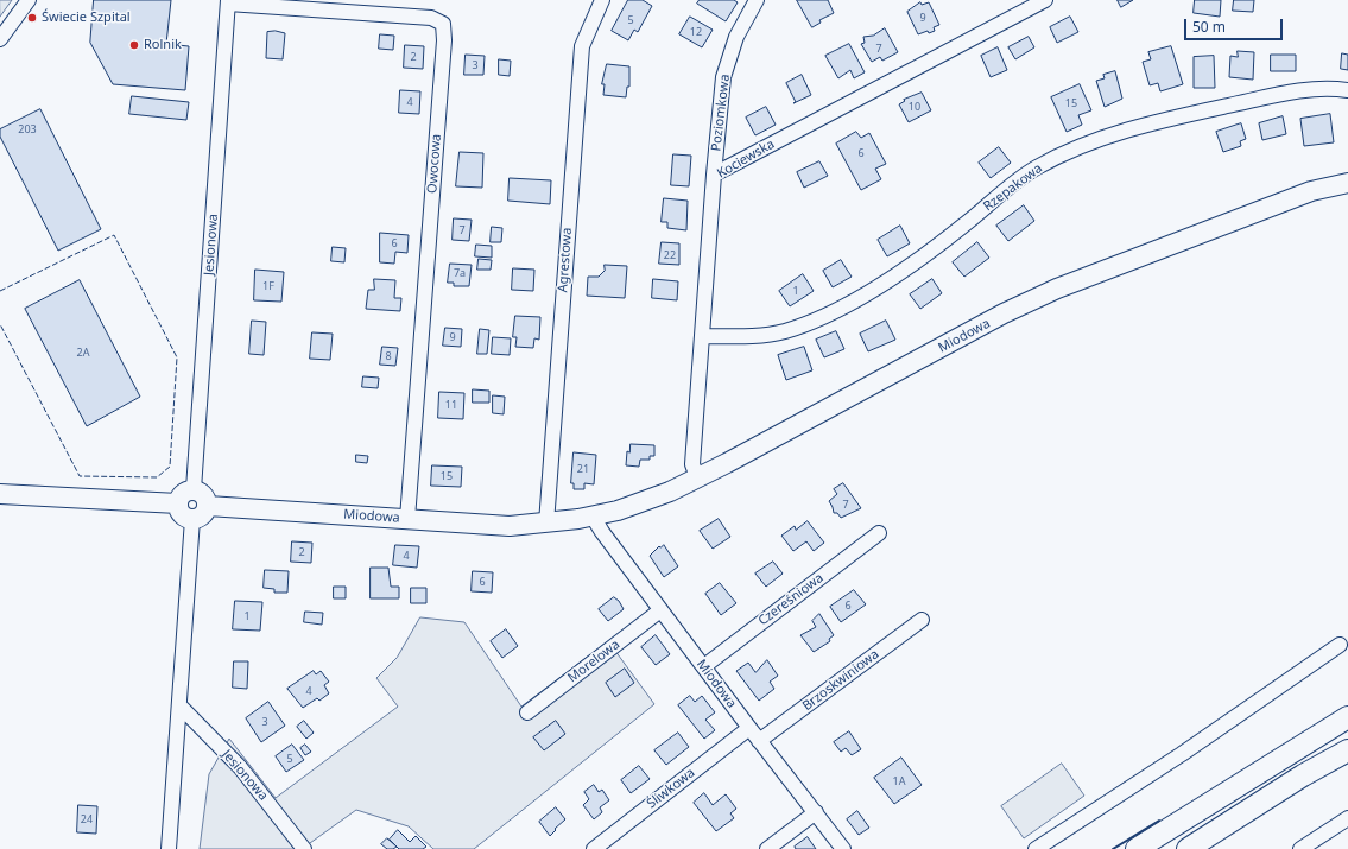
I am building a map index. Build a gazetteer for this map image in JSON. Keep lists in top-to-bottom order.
{
  "streets": {
    "main road": ["Miodowa"],
    "street": [
      "Poziomkowa",
      "Kociewska",
      "Owocowa",
      "Rzepakowa",
      "Jesionowa",
      "Agrestowa",
      "Czereśniowa",
      "Morelowa",
      "Brzoskwiniowa",
      "Śliwkowa"
    ]
  },
  "crossings": [
    ["Poziomkowa", "Kociewska"],
    ["Kociewska", "Rzepakowa"],
    ["Kociewska", "Miodowa"],
    ["Owocowa", "Jesionowa"],
    ["Owocowa", "Miodowa"],
    ["Jesionowa", "Miodowa"],
    ["Agrestowa", "Miodowa"],
    ["Miodowa", "Czereśniowa"],
    ["Miodowa", "Morelowa"],
    ["Miodowa", "Brzoskwiniowa"],
    ["Miodowa", "Śliwkowa"]
  ],
  "places": ["Świecie Szpital", "Rolnik"],
  "house_numbers": [
    "9",
    "5",
    "12",
    "7",
    "2",
    "3",
    "4",
    "15",
    "10",
    "203",
    "6",
    "7",
    "6",
    "22",
    "7a",
    "1F",
    "1",
    "9",
    "2A",
    "8",
    "11",
    "21",
    "15",
    "7",
    "2",
    "4",
    "6",
    "6",
    "1",
    "4",
    "3",
    "5",
    "1A",
    "24"
  ],
  "scale_bar": "50 m"
}
